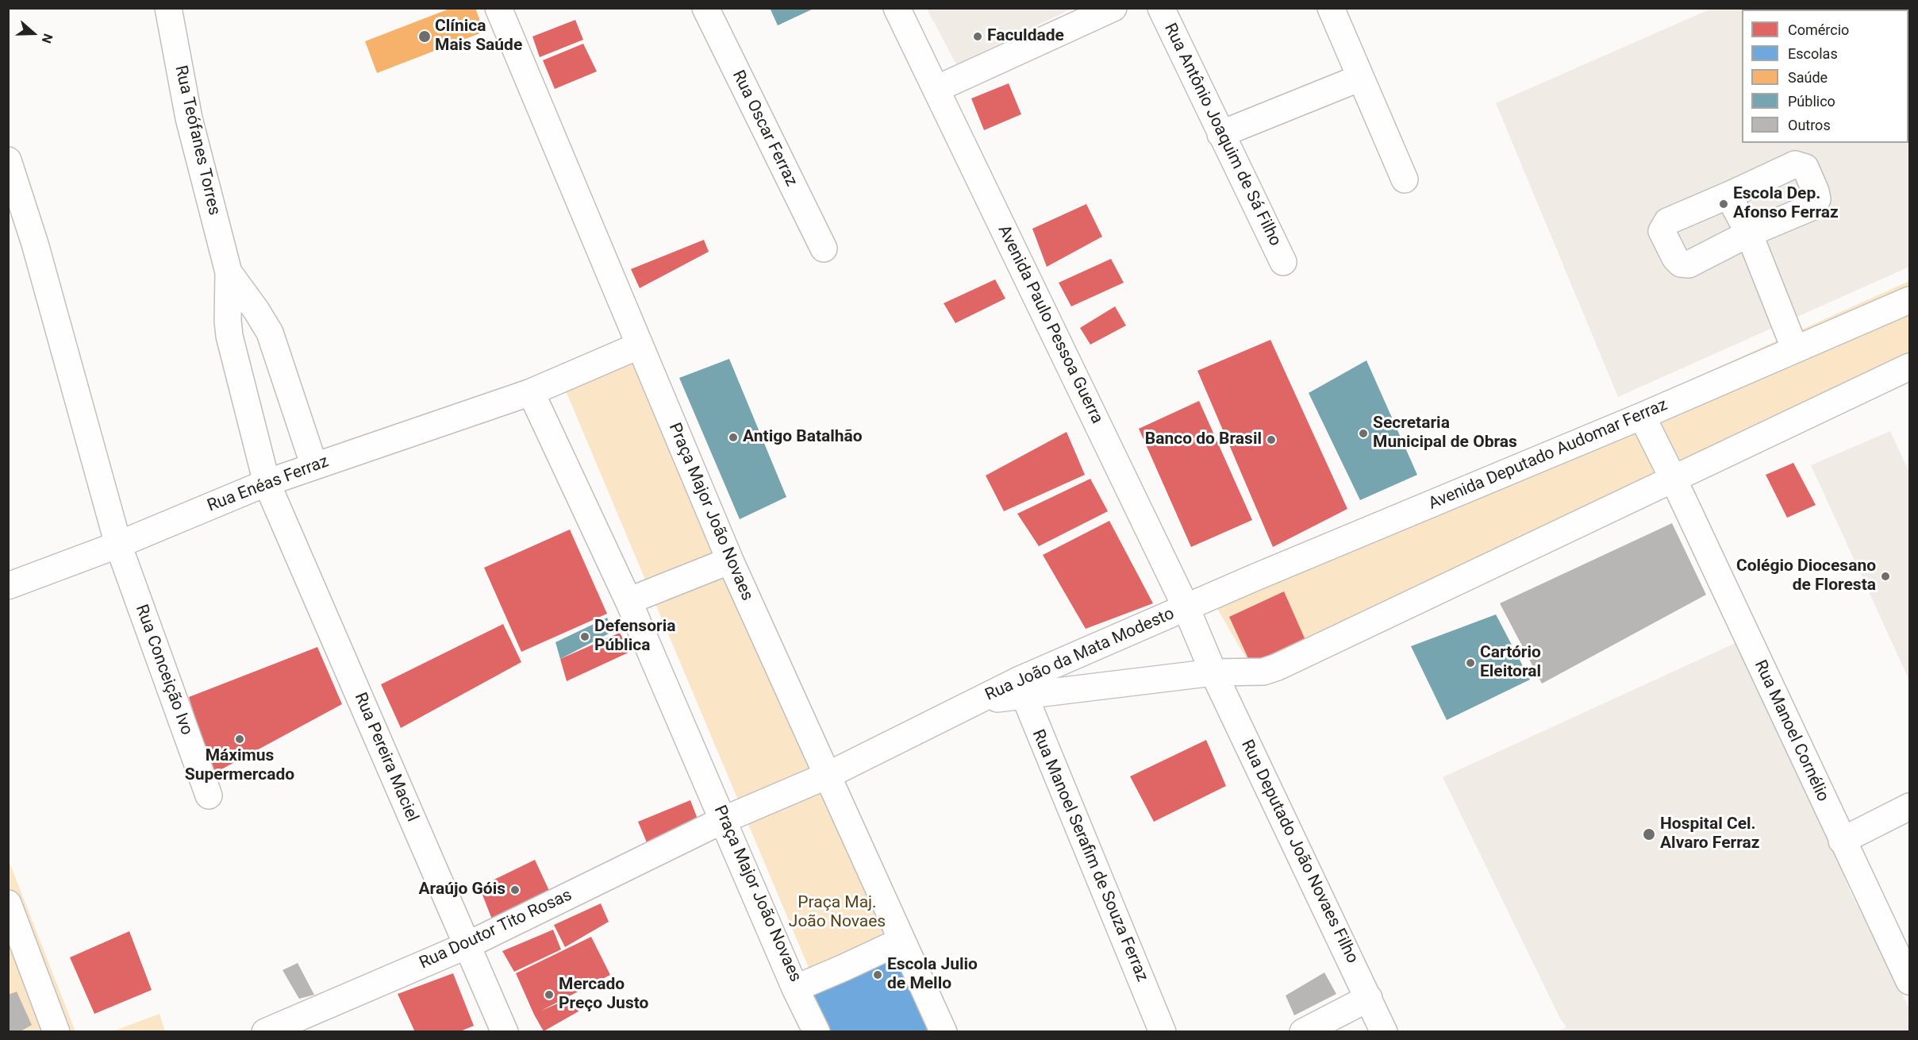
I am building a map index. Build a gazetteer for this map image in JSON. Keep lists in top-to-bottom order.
{
  "streets": {
    "street": [
      "Rua Oscar Ferraz",
      "Rua Antônio Joaquim de Sá Filho",
      "Rua Teófanes Torres",
      "Avenida Paulo Pessoa Guerra",
      "Avenida Deputado Audomar Ferraz",
      "Rua Enéas Ferraz",
      "Praça Major João Novaes",
      "Rua João da Mata Modesto",
      "Rua Conceição Ivo",
      "Rua Manoel Cornélio",
      "Rua Pereira Maciel",
      "Rua Deputado João Novaes Filho",
      "Rua Manoel Serafim de Souza Ferraz",
      "Rua Doutor Tito Rosas"
    ]
  },
  "crossings": [
    ["Rua Teófanes Torres", "Rua Pereira Maciel"],
    ["Avenida Paulo Pessoa Guerra", "Avenida Deputado Audomar Ferraz"],
    ["Avenida Paulo Pessoa Guerra", "Rua João da Mata Modesto"],
    ["Avenida Paulo Pessoa Guerra", "Rua Deputado João Novaes Filho"],
    ["Avenida Deputado Audomar Ferraz", "Rua João da Mata Modesto"],
    ["Avenida Deputado Audomar Ferraz", "Rua Manoel Cornélio"],
    ["Rua Enéas Ferraz", "Praça Major João Novaes"],
    ["Rua Enéas Ferraz", "Rua Conceição Ivo"],
    ["Rua Enéas Ferraz", "Rua Pereira Maciel"],
    ["Praça Major João Novaes", "Rua João da Mata Modesto"],
    ["Praça Major João Novaes", "Rua Doutor Tito Rosas"],
    ["Rua João da Mata Modesto", "Rua Manoel Serafim de Souza Ferraz"],
    ["Rua João da Mata Modesto", "Rua Doutor Tito Rosas"],
    ["Rua Pereira Maciel", "Rua Doutor Tito Rosas"]
  ],
  "parks": ["Praça Maj. João Novaes"],
  "places": [
    "Clínica Mais Saúde",
    "Faculdade",
    "Escola Dep. Afonso Ferraz",
    "Secretaria Municipal de Obras",
    "Antigo Batalhão",
    "Banco do Brasil",
    "Colégio Diocesano de Floresta",
    "Defensoria Pública",
    "Cartório Eleitoral",
    "Máximus Supermercado",
    "Hospital Cel. Alvaro Ferraz",
    "Araújo Góis",
    "Escola Julio de Mello",
    "Mercado Preço Justo"
  ],
  "legend": [
    "Comércio",
    "Escolas",
    "Saúde",
    "Público",
    "Outros"
  ],
  "north": "right"
}
